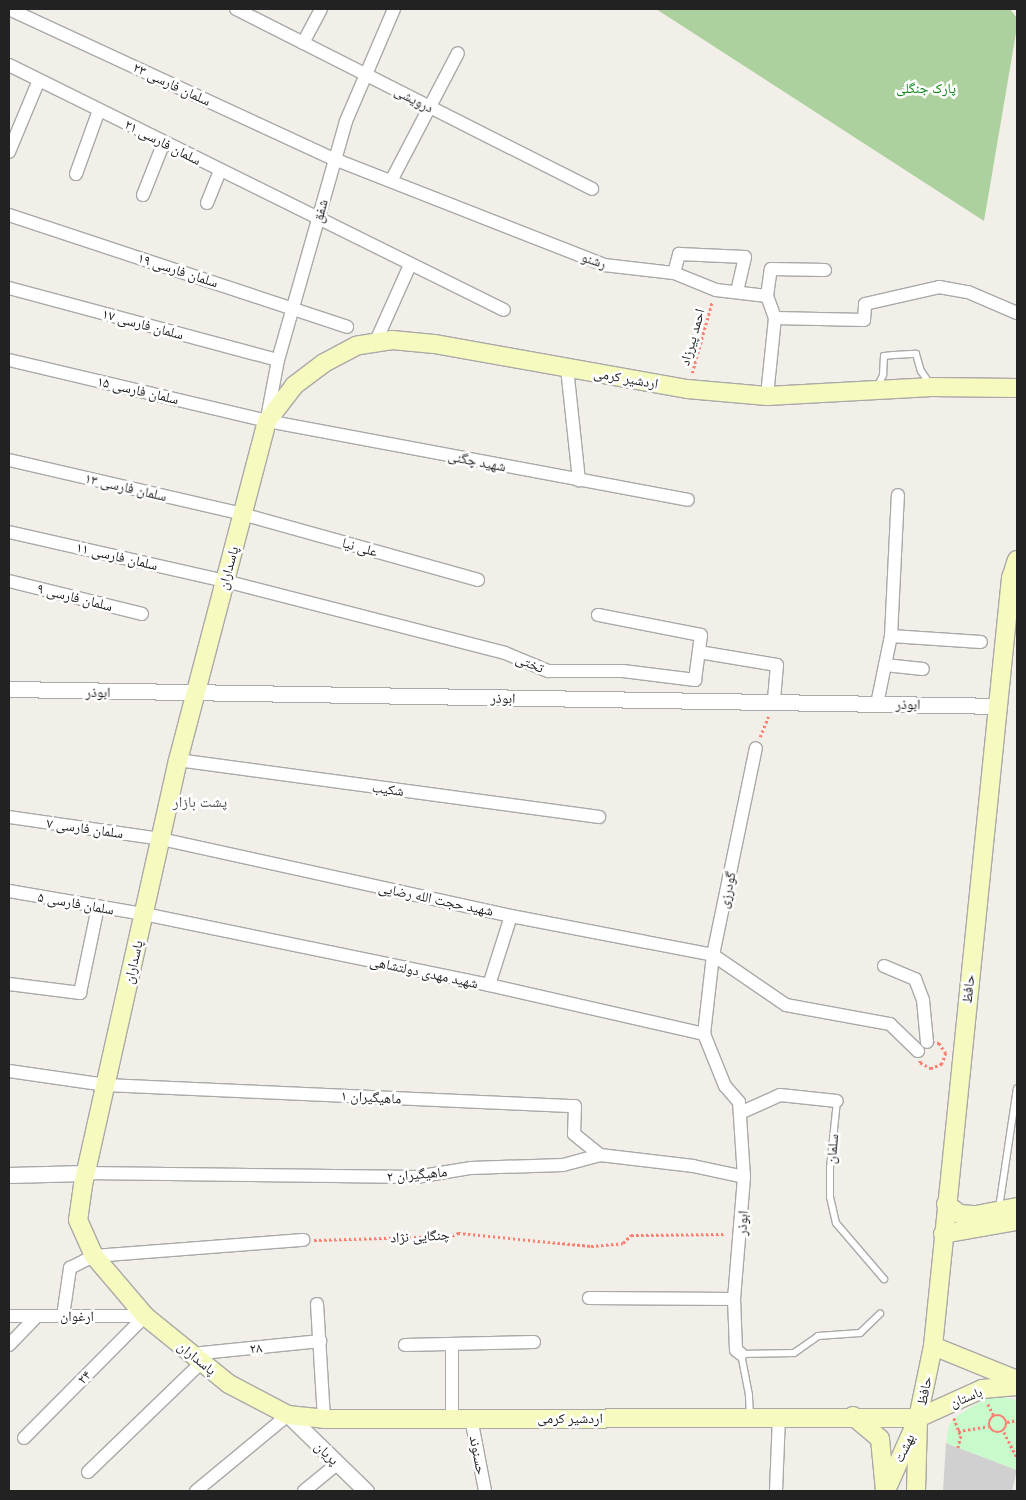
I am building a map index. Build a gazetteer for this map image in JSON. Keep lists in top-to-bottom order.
{
  "streets": {
    "main road": [
      "اردشیر کرمی",
      "پاسداران",
      "حافظ",
      "باستان",
      "بهشت"
    ],
    "street": [
      "سلمان فارسی ۲۳",
      "درویشی",
      "سلمان فارسی ۲۱",
      "شفق",
      "رشنو",
      "سلمان فارسی ۱۹",
      "سلمان فارسی ۱۷",
      "سلمان فارسی ۱۵",
      "شهید چگنی",
      "سلمان فارسی ۱۳",
      "علی نیا",
      "سلمان فارسی ۱۱",
      "سلمان فارسی ۹",
      "تختی",
      "ابوذر",
      "شکیب",
      "سلمان فارسی ۷",
      "گودرزی",
      "شهید حجت الله رضایی",
      "سلمان فارسی ۵",
      "شهید مهدی دولتشاهی",
      "ماهیگیران ۱",
      "سلمان",
      "ماهیگیران ۲",
      "ارغوان",
      "۲۸",
      "۲۴",
      "پریان",
      "حسنوند"
    ],
    "path": ["احمد پیرزاد", "چنگایی نژاد"]
  },
  "crossings": [
    ["سلمان فارسی ۲۳", "شفق"],
    ["سلمان فارسی ۲۳", "رشنو"],
    ["درویشی", "شفق"],
    ["سلمان فارسی ۲۱", "شفق"],
    ["شفق", "رشنو"],
    ["شفق", "سلمان فارسی ۱۹"],
    ["شفق", "سلمان فارسی ۱۷"],
    ["شفق", "اردشیر کرمی"],
    ["شفق", "سلمان فارسی ۱۵"],
    ["شفق", "شهید چگنی"],
    ["شفق", "پاسداران"],
    ["رشنو", "احمد پیرزاد"],
    ["احمد پیرزاد", "اردشیر کرمی"],
    ["اردشیر کرمی", "سلمان فارسی ۱۵"],
    ["اردشیر کرمی", "شهید چگنی"],
    ["اردشیر کرمی", "پاسداران"],
    ["اردشیر کرمی", "ابوذر"],
    ["اردشیر کرمی", "حافظ"],
    ["اردشیر کرمی", "باستان"],
    ["اردشیر کرمی", "بهشت"],
    ["اردشیر کرمی", "پریان"],
    ["اردشیر کرمی", "حسنوند"],
    ["سلمان فارسی ۱۵", "شهید چگنی"],
    ["سلمان فارسی ۱۵", "پاسداران"],
    ["شهید چگنی", "پاسداران"],
    ["سلمان فارسی ۱۳", "علی نیا"],
    ["سلمان فارسی ۱۳", "پاسداران"],
    ["علی نیا", "پاسداران"],
    ["سلمان فارسی ۱۱", "پاسداران"],
    ["سلمان فارسی ۱۱", "تختی"],
    ["پاسداران", "تختی"],
    ["پاسداران", "ابوذر"],
    ["پاسداران", "شکیب"],
    ["پاسداران", "سلمان فارسی ۷"],
    ["پاسداران", "شهید حجت الله رضایی"],
    ["پاسداران", "سلمان فارسی ۵"],
    ["پاسداران", "شهید مهدی دولتشاهی"],
    ["پاسداران", "ماهیگیران ۱"],
    ["پاسداران", "ماهیگیران ۲"],
    ["پاسداران", "ارغوان"],
    ["پاسداران", "۲۸"],
    ["پاسداران", "۲۴"],
    ["پاسداران", "پریان"],
    ["ابوذر", "گودرزی"],
    ["ابوذر", "شهید مهدی دولتشاهی"],
    ["ابوذر", "حافظ"],
    ["ابوذر", "سلمان"],
    ["ابوذر", "ماهیگیران ۲"],
    ["ابوذر", "چنگایی نژاد"],
    ["سلمان فارسی ۷", "شهید حجت الله رضایی"],
    ["گودرزی", "شهید حجت الله رضایی"],
    ["گودرزی", "شهید مهدی دولتشاهی"],
    ["سلمان فارسی ۵", "شهید مهدی دولتشاهی"],
    ["حافظ", "باستان"],
    ["حافظ", "بهشت"],
    ["ماهیگیران ۱", "ماهیگیران ۲"],
    ["ارغوان", "۲۴"],
    ["باستان", "بهشت"]
  ],
  "districts": ["پشت بازار"],
  "parks": ["پارک جنگلی"]
}
